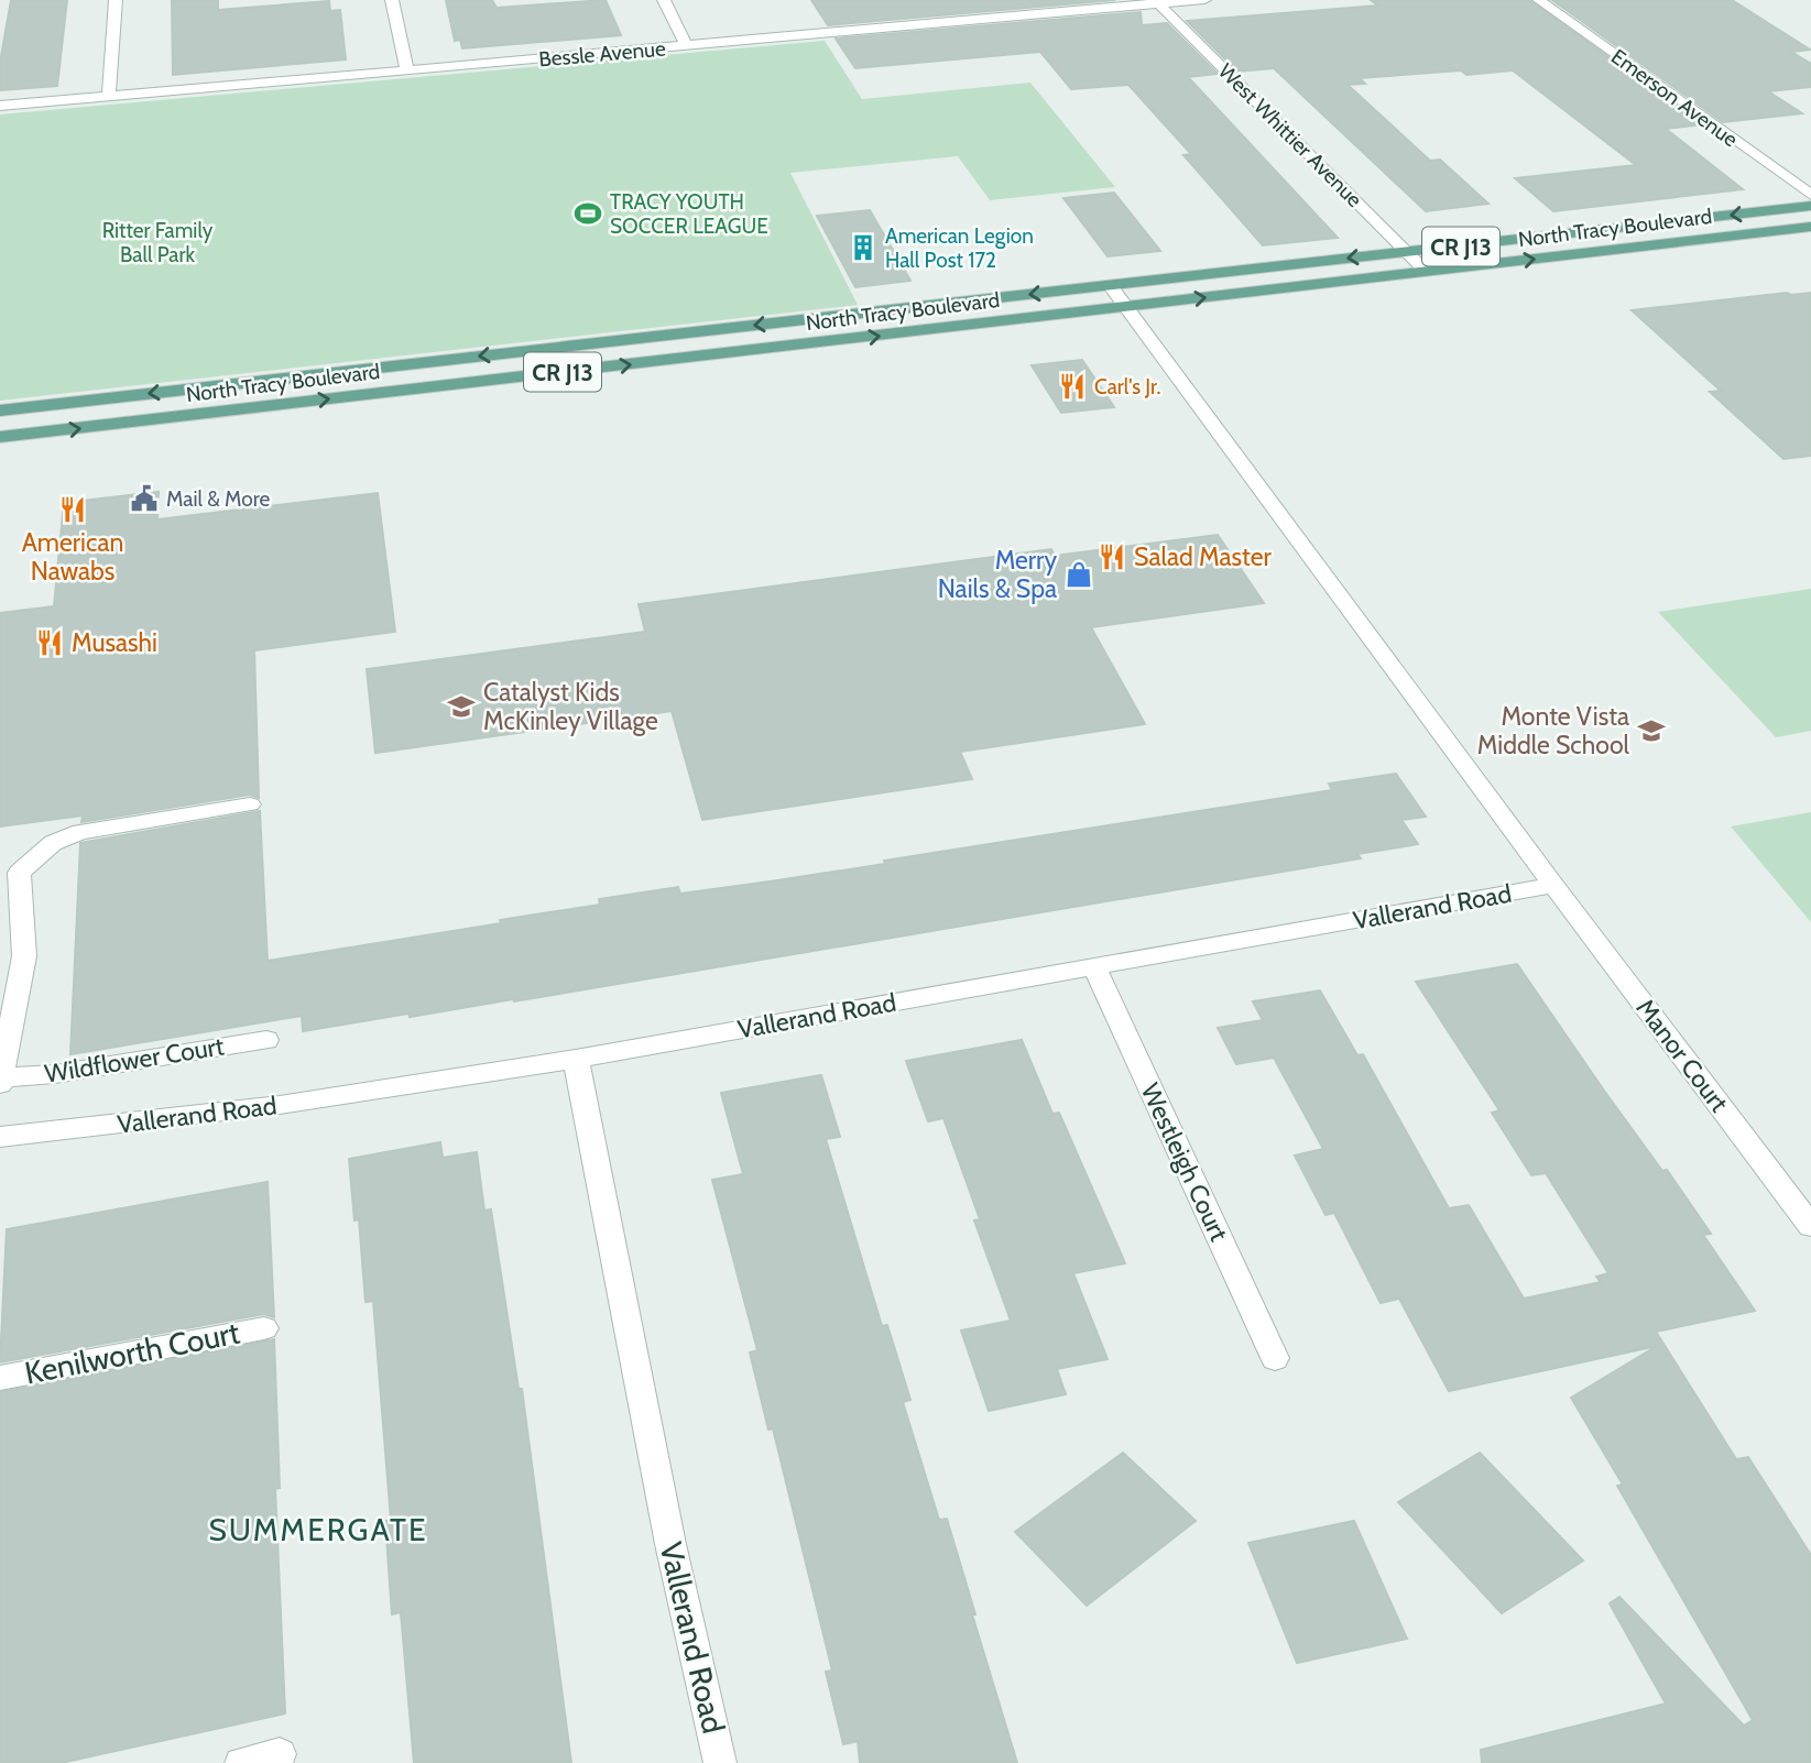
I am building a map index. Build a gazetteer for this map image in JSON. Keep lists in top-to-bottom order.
{
  "streets": {
    "main road": ["North Tracy Boulevard", "CR J13"],
    "street": [
      "Bessle Avenue",
      "Emerson Avenue",
      "West Whittier Avenue",
      "Vallerand Road",
      "Manor Court",
      "Wildflower Court",
      "Westleigh Court",
      "Kenilworth Court"
    ]
  },
  "crossings": [
    ["Bessle Avenue", "West Whittier Avenue"],
    ["West Whittier Avenue", "North Tracy Boulevard"],
    ["North Tracy Boulevard", "Vallerand Road"],
    ["Vallerand Road", "Manor Court"],
    ["Vallerand Road", "Westleigh Court"]
  ],
  "districts": ["SUMMERGATE"],
  "parks": ["Ritter Family Ball Park"],
  "places": {
    "sports": ["TRACY YOUTH SOCCER LEAGUE"],
    "building": ["American Legion Hall Post 172"],
    "restaurant": [
      "Carl's Jr.",
      "American Nawabs",
      "Salad Master",
      "Musashi"
    ],
    "public building": ["Mail & More"],
    "shop": ["Merry Nails & Spa"],
    "school or university": ["Catalyst Kids McKinley Village", "Monte Vista Middle School"]
  }
}
